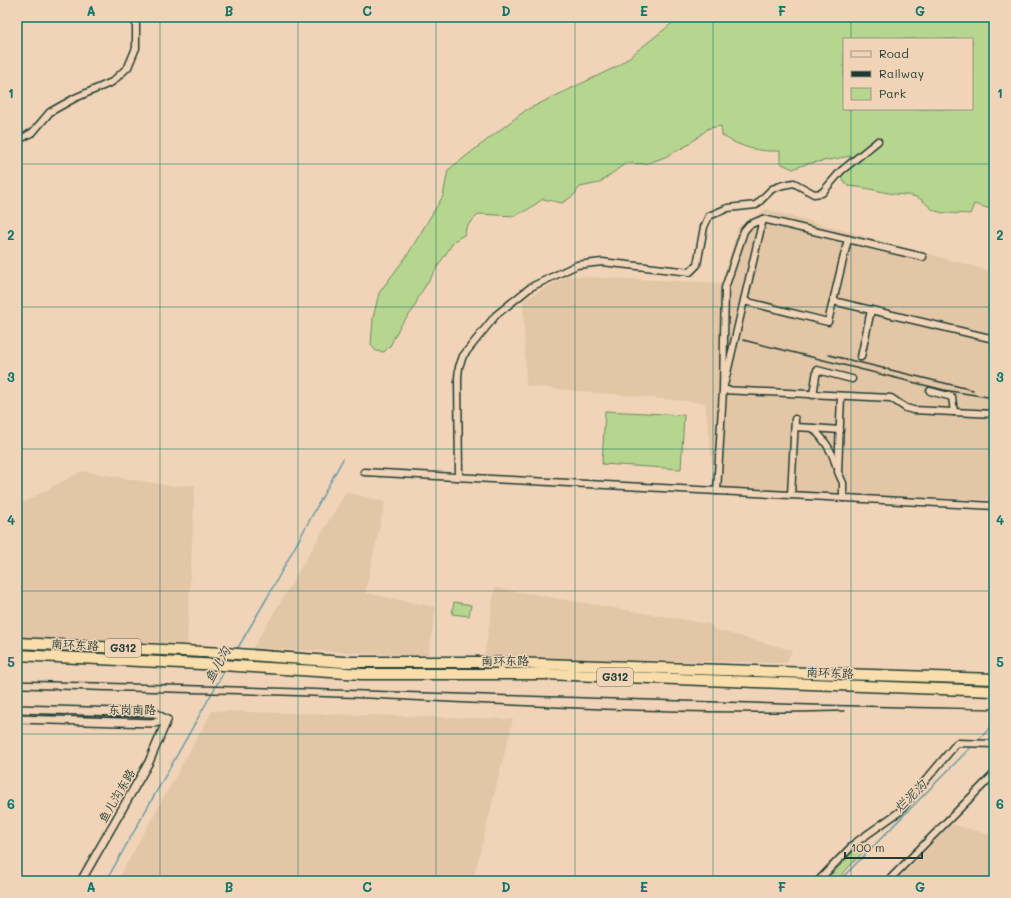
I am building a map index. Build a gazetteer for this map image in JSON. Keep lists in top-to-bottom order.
{
  "streets": {
    "highway": ["南环东路", "G312"],
    "street": ["东岗南路", "鱼儿沟东路"]
  },
  "crossings": [
    ["东岗南路", "鱼儿沟东路"]
  ],
  "water": ["鱼儿沟", "烂泥沟"],
  "legend": ["Road", "Railway", "Park"],
  "scale_bar": "100 m",
  "grid": {
    "columns": [
      "A",
      "B",
      "C",
      "D",
      "E",
      "F",
      "G"
    ],
    "rows": [
      "1",
      "2",
      "3",
      "4",
      "5",
      "6"
    ]
  }
}
